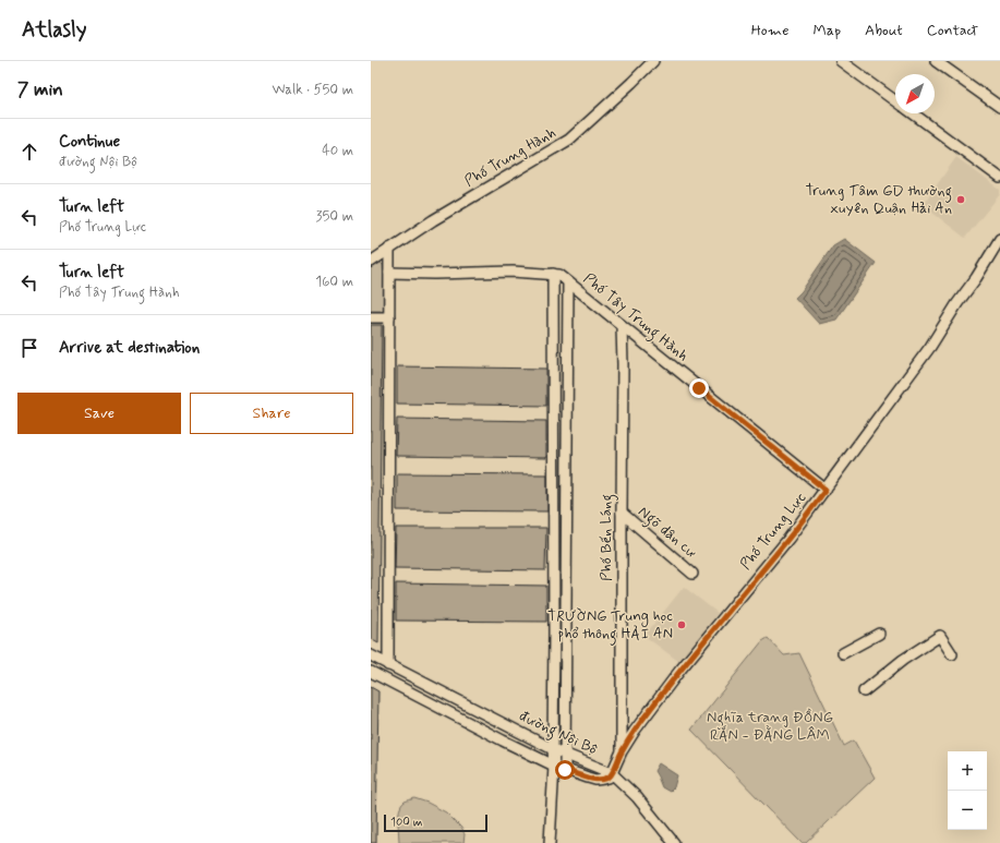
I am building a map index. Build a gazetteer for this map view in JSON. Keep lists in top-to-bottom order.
{
  "streets": {
    "street": [
      "Phố Trung Hành",
      "Phố Tây Trung Hành",
      "Phố Trung Lực",
      "Ngõ dân cư",
      "Phố Bến Láng",
      "đường Nội Bộ"
    ]
  },
  "crossings": [
    ["Phố Tây Trung Hành", "Phố Trung Lực"],
    ["Phố Tây Trung Hành", "Phố Bến Láng"],
    ["Phố Trung Lực", "Phố Bến Láng"],
    ["Phố Trung Lực", "đường Nội Bộ"],
    ["Ngõ dân cư", "Phố Bến Láng"]
  ],
  "parks": ["Nghĩa trang ĐỒNG RẮN - ĐẰNG LÂM"],
  "places": ["Trung Tâm GD thường xuyên Quận Hải An", "TRƯỜNG Trung học phổ thông HẢI AN"],
  "scale_bar": "100 m",
  "north": "bottom left",
  "page": {
    "header": "Atlasly",
    "nav": [
      "Home",
      "Map",
      "About",
      "Contact"
    ],
    "heading": ["7 min", "Walk · 550 m"],
    "list": [
      ["Continue", "đường Nội Bộ", "40 m"],
      ["Turn left", "Phố Trung Lực", "350 m"],
      ["Turn left", "Phố Tây Trung Hành", "160 m"],
      "Arrive at destination"
    ],
    "buttons": ["Save", "Share"],
    "map_buttons": ["+", "−"],
    "scale": "100 m"
  }
}
